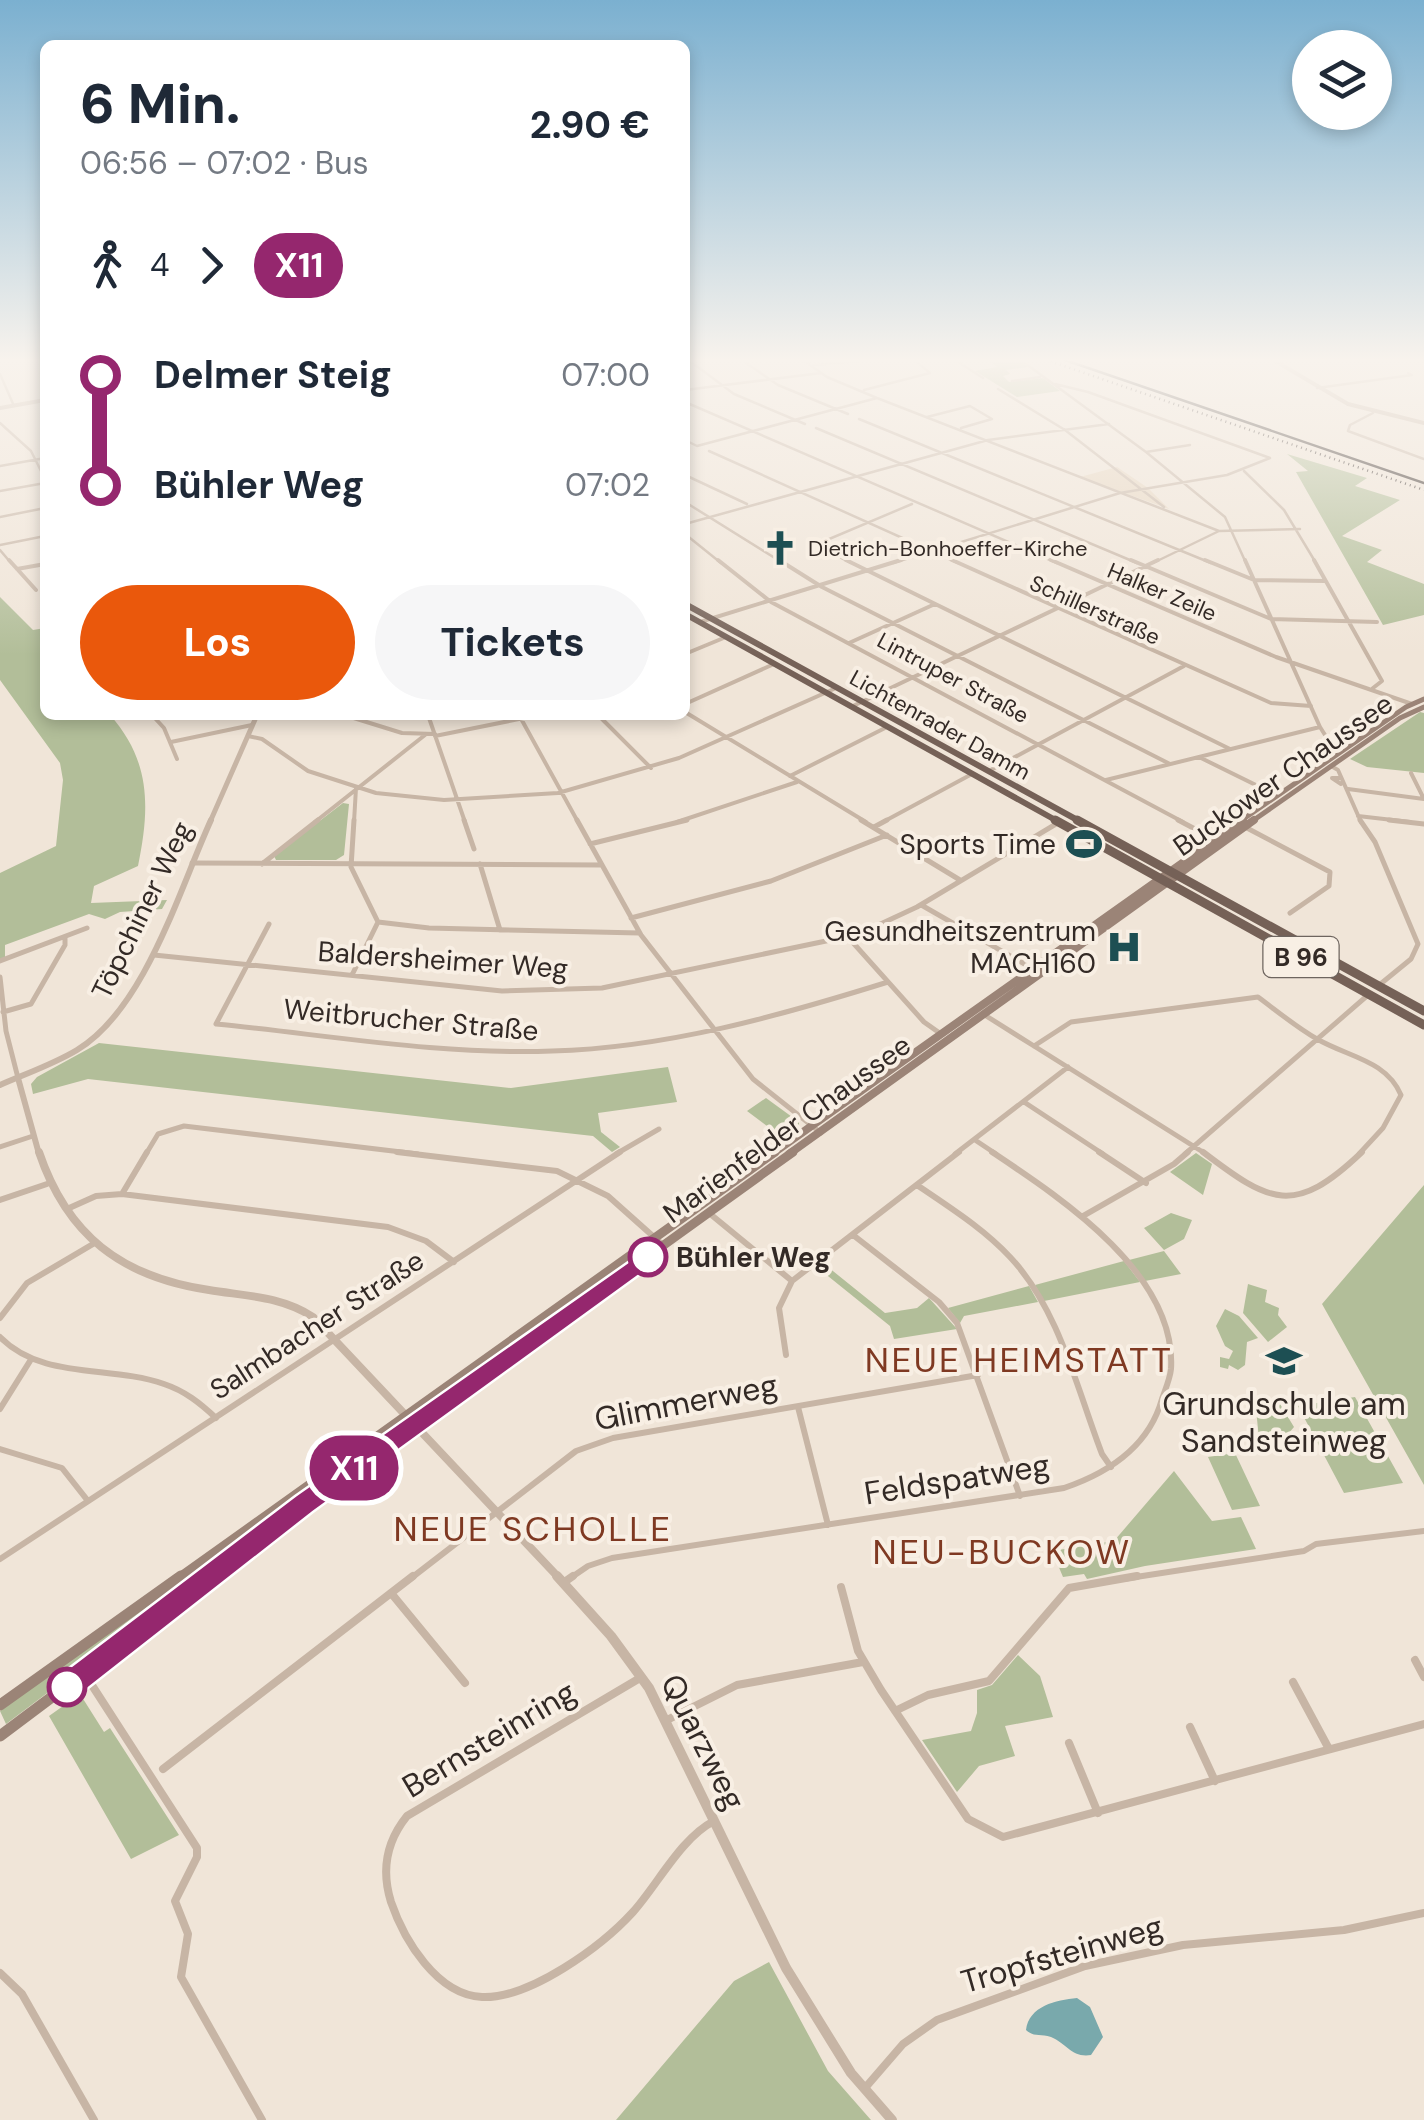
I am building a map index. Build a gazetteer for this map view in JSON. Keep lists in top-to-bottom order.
{
  "streets": {
    "main road": [
      "Lichtenrader Damm",
      "Buckower Chaussee",
      "B 96",
      "Marienfelder Chaussee"
    ],
    "street": [
      "Halker Zeile",
      "Schillerstraße",
      "Lintruper Straße",
      "Töpchiner Weg",
      "Baldersheimer Weg",
      "Weitbrucher Straße",
      "Salmbacher Straße",
      "Glimmerweg",
      "Feldspatweg",
      "Bernsteinring",
      "Quarzweg",
      "Tropfsteinweg"
    ]
  },
  "crossings": [
    ["Halker Zeile", "Buckower Chaussee"],
    ["Lintruper Straße", "Buckower Chaussee"],
    ["Lichtenrader Damm", "Buckower Chaussee"],
    ["Lichtenrader Damm", "B 96"],
    ["Lichtenrader Damm", "Baldersheimer Weg"],
    ["Lichtenrader Damm", "Marienfelder Chaussee"],
    ["Buckower Chaussee", "B 96"],
    ["Buckower Chaussee", "Marienfelder Chaussee"],
    ["Töpchiner Weg", "Baldersheimer Weg"],
    ["B 96", "Marienfelder Chaussee"],
    ["Baldersheimer Weg", "Weitbrucher Straße"],
    ["Marienfelder Chaussee", "Quarzweg"],
    ["Salmbacher Straße", "Quarzweg"],
    ["Glimmerweg", "Quarzweg"],
    ["Feldspatweg", "Quarzweg"],
    ["Bernsteinring", "Quarzweg"],
    ["Quarzweg", "Tropfsteinweg"]
  ],
  "districts": ["NEUE HEIMSTATT", "NEUE SCHOLLE", "NEU-BUCKOW"],
  "places": {
    "church": ["Dietrich-Bonhoeffer-Kirche"],
    "sports": ["Sports Time"],
    "hospital": ["Gesundheitszentrum MACH160"],
    "other": ["Bühler Weg"],
    "school or university": ["Grundschule am Sandsteinweg"]
  },
  "lines": ["bus line X11"],
  "page": {
    "on_map": "X11",
    "heading": ["6 Min.", "06:56 – 07:02 · Bus", "2.90 €"],
    "legs": ["4", "X11"],
    "list": [
      {
        "name": "Delmer Steig",
        "value": "07:00"
      },
      {
        "name": "Bühler Weg",
        "value": "07:02"
      }
    ],
    "buttons": ["Los", "Tickets"]
  }
}
